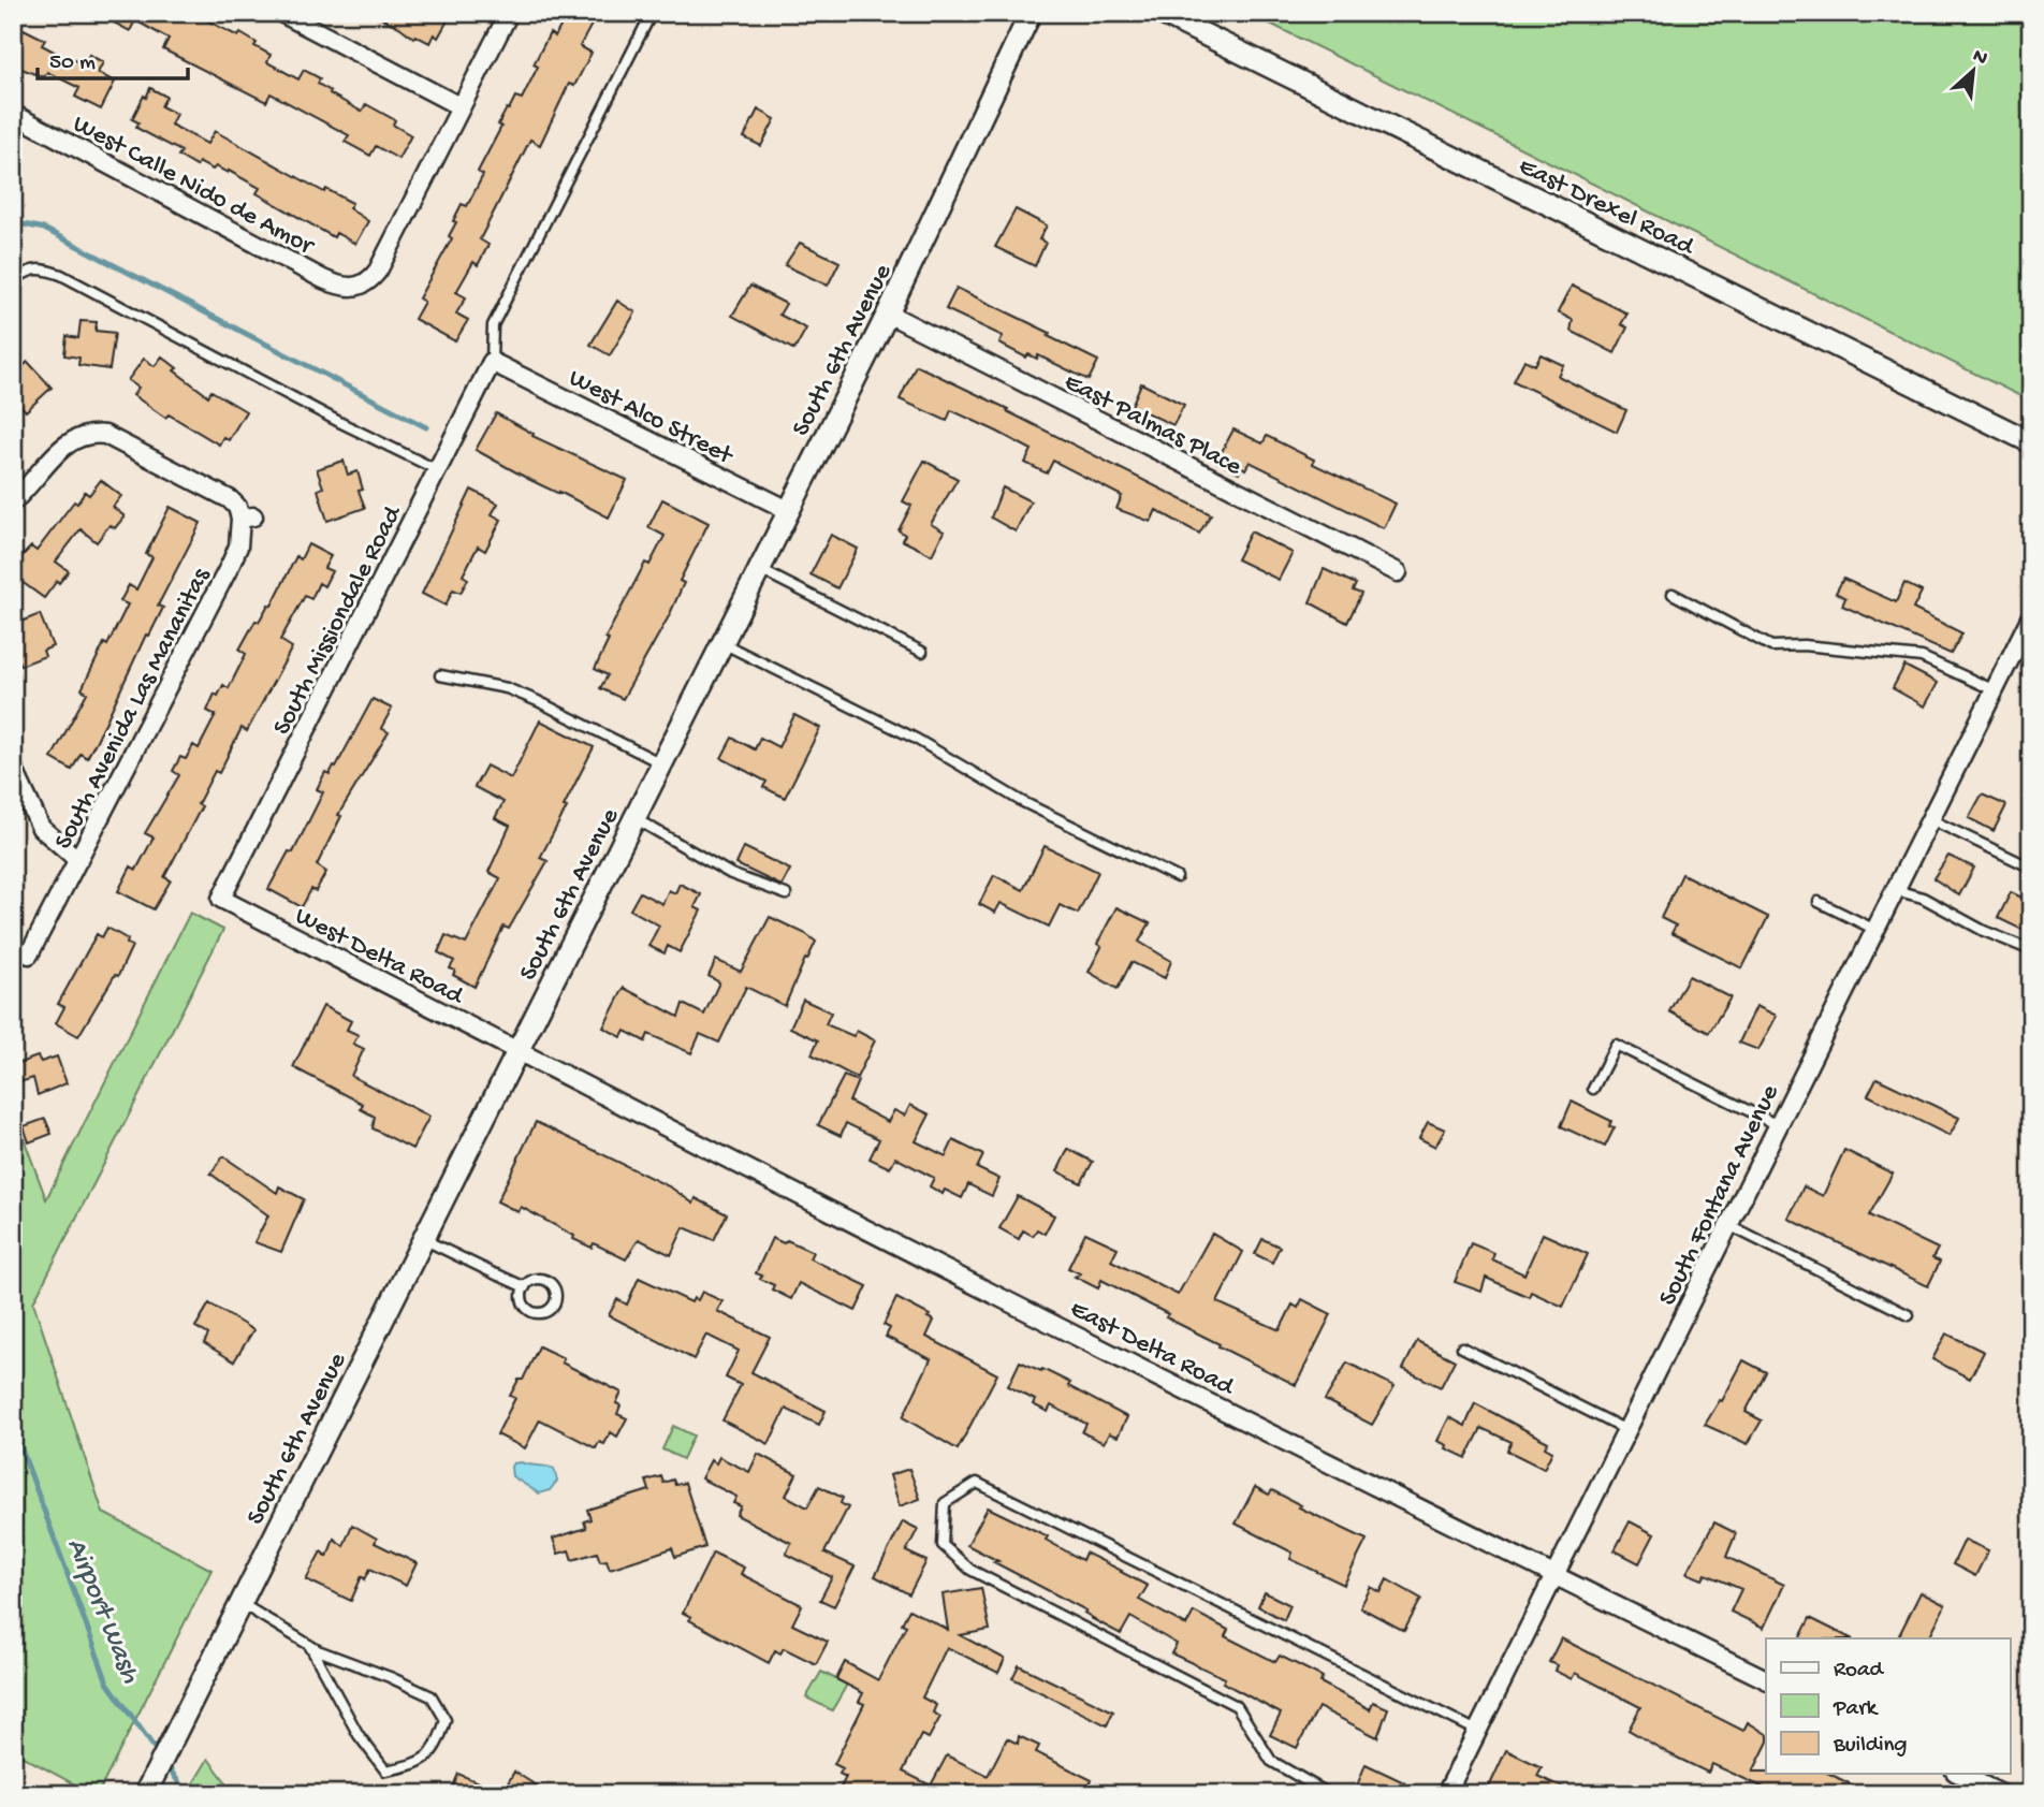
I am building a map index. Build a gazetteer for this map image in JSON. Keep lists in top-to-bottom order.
{
  "streets": {
    "street": [
      "West Calle Nido de Amor",
      "East Drexel Road",
      "South 6th Avenue",
      "West Alco Street",
      "East Palmas Place",
      "South Missiondale Road",
      "South Avenida Las Mananitas",
      "West Delta Road",
      "South Fontana Avenue",
      "East Delta Road"
    ]
  },
  "crossings": [
    ["South 6th Avenue", "West Alco Street"],
    ["South 6th Avenue", "East Palmas Place"],
    ["South 6th Avenue", "West Delta Road"],
    ["South 6th Avenue", "East Delta Road"],
    ["West Alco Street", "South Missiondale Road"],
    ["South Missiondale Road", "West Delta Road"],
    ["West Delta Road", "East Delta Road"],
    ["South Fontana Avenue", "East Delta Road"]
  ],
  "water": ["Airport Wash"],
  "legend": ["Road", "Park", "Building"],
  "scale_bar": "50 m",
  "north": "top right"
}
